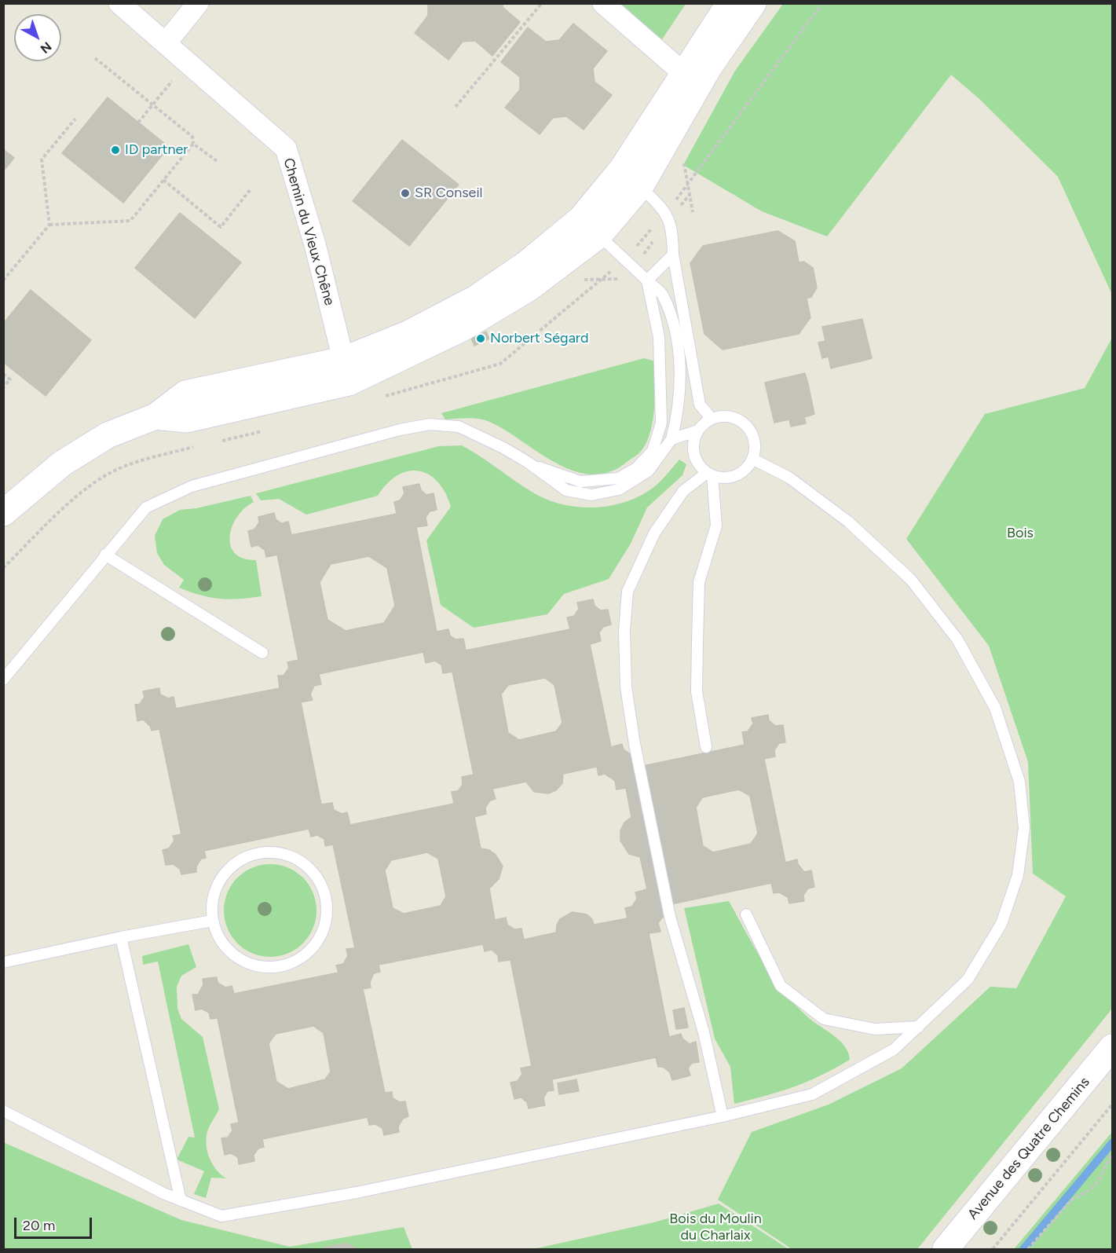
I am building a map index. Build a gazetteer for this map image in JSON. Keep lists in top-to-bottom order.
{
  "streets": {
    "main road": ["Avenue des Quatre Chemins"],
    "street": ["Chemin du Vieux Chêne"]
  },
  "parks": ["Bois", "Bois du Moulin du Charlaix"],
  "places": ["ID partner", "SR Conseil", "Norbert Ségard"],
  "scale_bar": "20 m",
  "north": "bottom right"
}
